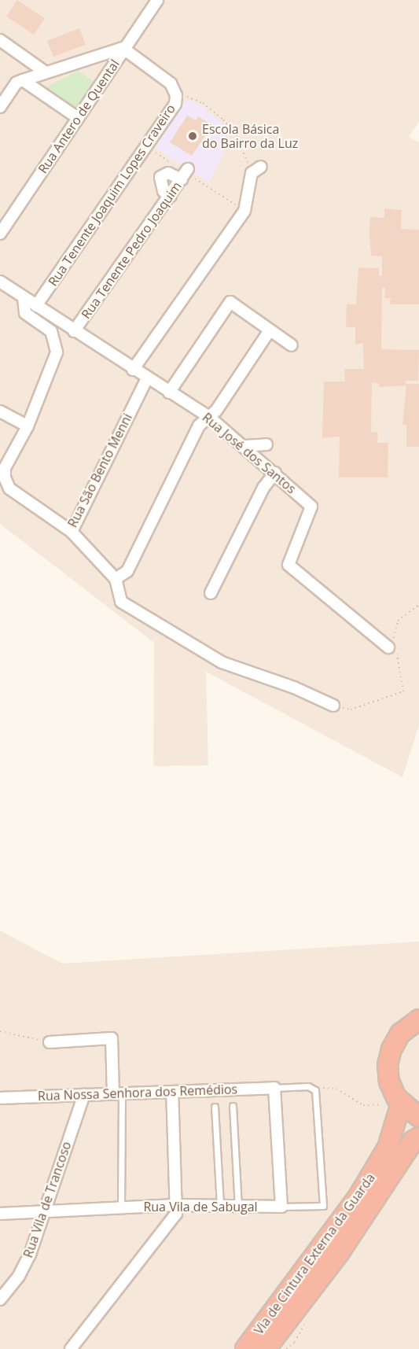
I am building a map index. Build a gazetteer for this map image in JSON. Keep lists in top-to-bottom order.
{
  "streets": {
    "highway": ["Via de Cintura Externa da Guarda"],
    "street": [
      "Rua Antero de Quental",
      "Rua Tenente Joaquim Lopes Craveiro",
      "Rua Tenente Pedro Joaquim",
      "Rua José dos Santos",
      "Rua São Bento Menni",
      "Rua Nossa Senhora dos Remédios",
      "Rua Vila de Trancoso",
      "Rua Vila de Sabugal"
    ]
  },
  "crossings": [
    ["Rua Antero de Quental", "Rua Tenente Joaquim Lopes Craveiro"],
    ["Rua Tenente Joaquim Lopes Craveiro", "Rua José dos Santos"],
    ["Rua Tenente Pedro Joaquim", "Rua José dos Santos"],
    ["Rua José dos Santos", "Rua São Bento Menni"],
    ["Rua Nossa Senhora dos Remédios", "Rua Vila de Trancoso"],
    ["Rua Vila de Trancoso", "Rua Vila de Sabugal"]
  ],
  "places": ["Escola Básica do Bairro da Luz"]
}
